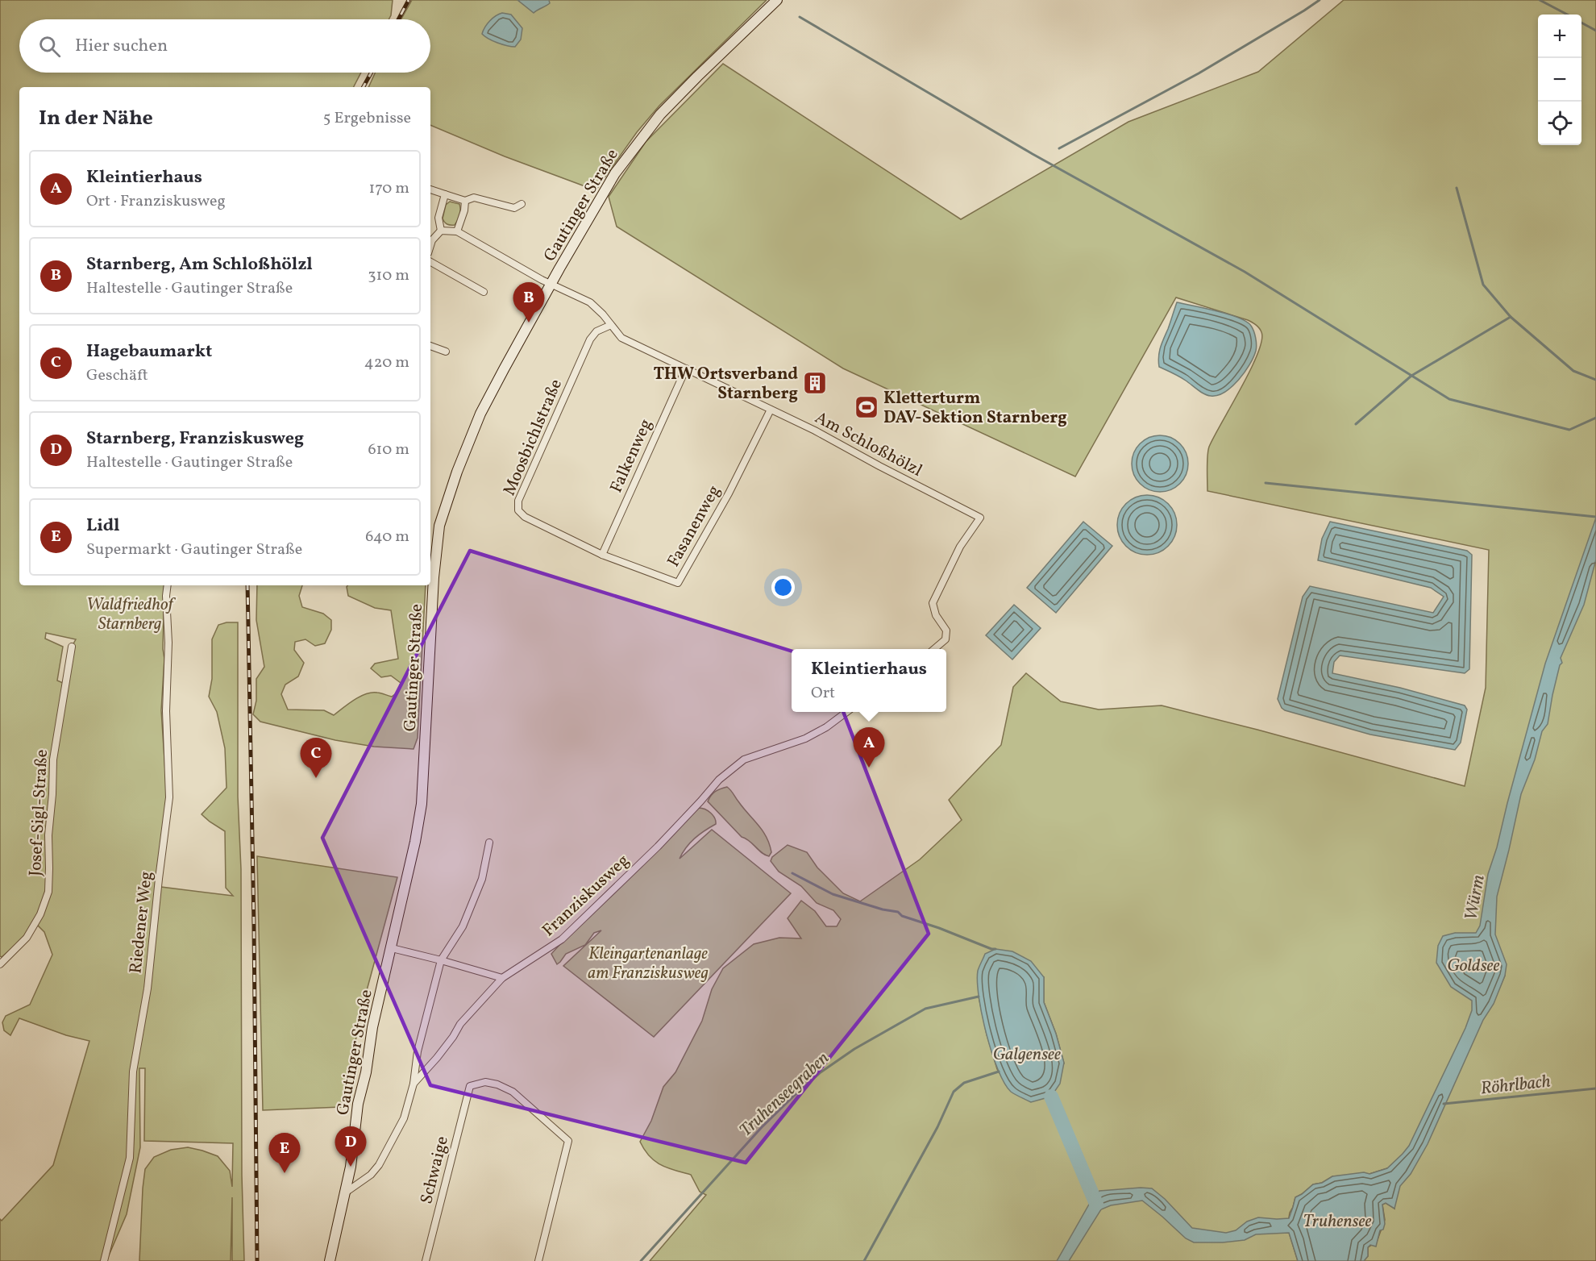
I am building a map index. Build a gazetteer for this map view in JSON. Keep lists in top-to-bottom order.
{
  "streets": {
    "main road": ["Gautinger Straße"],
    "street": [
      "Moosbichlstraße",
      "Am Schloßhölzl",
      "Falkenweg",
      "Fasanenweg",
      "Josef-Sigl-Straße",
      "Franziskusweg",
      "Riedener Weg",
      "Schwaige"
    ]
  },
  "crossings": [
    ["Gautinger Straße", "Am Schloßhölzl"],
    ["Gautinger Straße", "Franziskusweg"],
    ["Moosbichlstraße", "Am Schloßhölzl"],
    ["Moosbichlstraße", "Falkenweg"],
    ["Moosbichlstraße", "Fasanenweg"],
    ["Am Schloßhölzl", "Falkenweg"],
    ["Am Schloßhölzl", "Fasanenweg"],
    ["Falkenweg", "Fasanenweg"]
  ],
  "water": [
    "Würm",
    "Goldsee",
    "Galgensee",
    "Röhrlbach",
    "Truhenseegraben",
    "Truhensee"
  ],
  "parks": ["Waldfriedhof Starnberg", "Kleingartenanlage am Franziskusweg"],
  "places": {
    "building": ["THW Ortsverband Starnberg"],
    "sports": ["Kletterturm DAV-Sektion Starnberg"]
  },
  "page": {
    "map_buttons": ["+", "−"],
    "search": "Hier suchen",
    "heading": ["In der Nähe", "5 Ergebnisse"],
    "list": [
      {
        "mark": "A",
        "name": "Kleintierhaus",
        "note": "Ort · Franziskusweg",
        "value": "170 m"
      },
      {
        "mark": "B",
        "name": "Starnberg, Am Schloßhölzl",
        "note": "Haltestelle · Gautinger Straße",
        "value": "310 m"
      },
      {
        "mark": "C",
        "name": "Hagebaumarkt",
        "note": "Geschäft",
        "value": "420 m"
      },
      {
        "mark": "D",
        "name": "Starnberg, Franziskusweg",
        "note": "Haltestelle · Gautinger Straße",
        "value": "610 m"
      },
      {
        "mark": "E",
        "name": "Lidl",
        "note": "Supermarkt · Gautinger Straße",
        "value": "640 m"
      }
    ],
    "pins": [
      "B",
      "A",
      "C",
      "D",
      "E"
    ],
    "popup": ["Kleintierhaus", "Ort"]
  }
}
